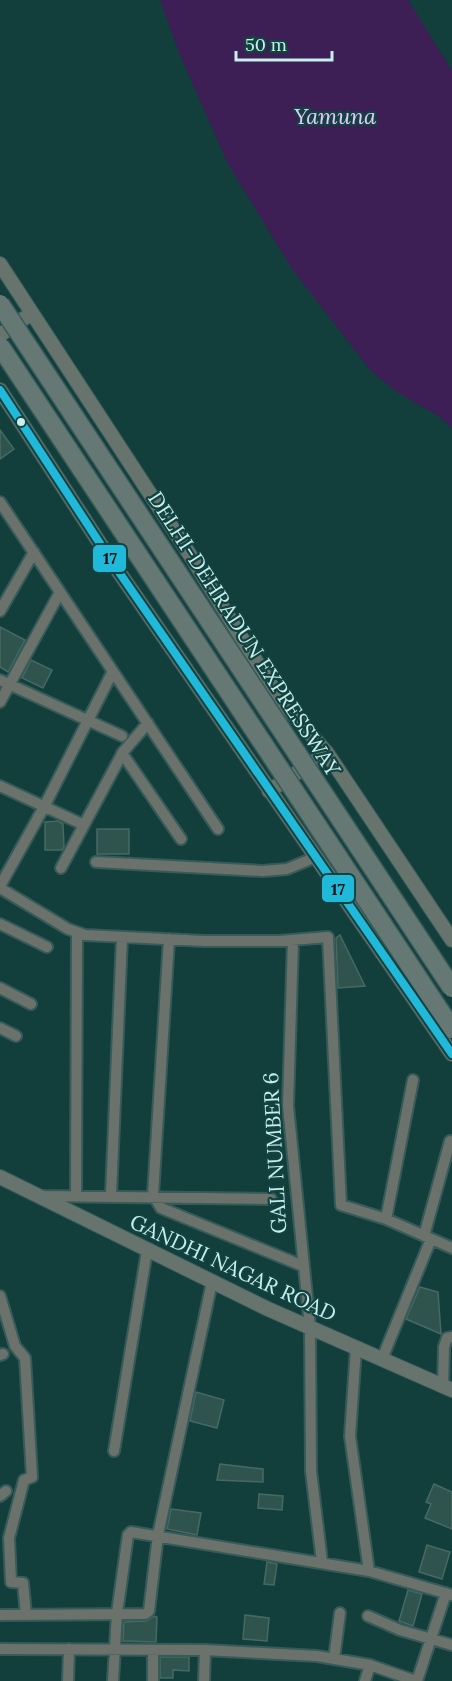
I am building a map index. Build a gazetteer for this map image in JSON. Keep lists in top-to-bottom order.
{
  "streets": {
    "highway": ["DELHI-DEHRADUN EXPRESSWAY"],
    "street": ["GALI NUMBER 6", "GANDHI NAGAR ROAD"]
  },
  "crossings": [
    ["GALI NUMBER 6", "GANDHI NAGAR ROAD"]
  ],
  "water": ["Yamuna"],
  "lines": ["transit line 17"],
  "scale_bar": "50 m"
}
